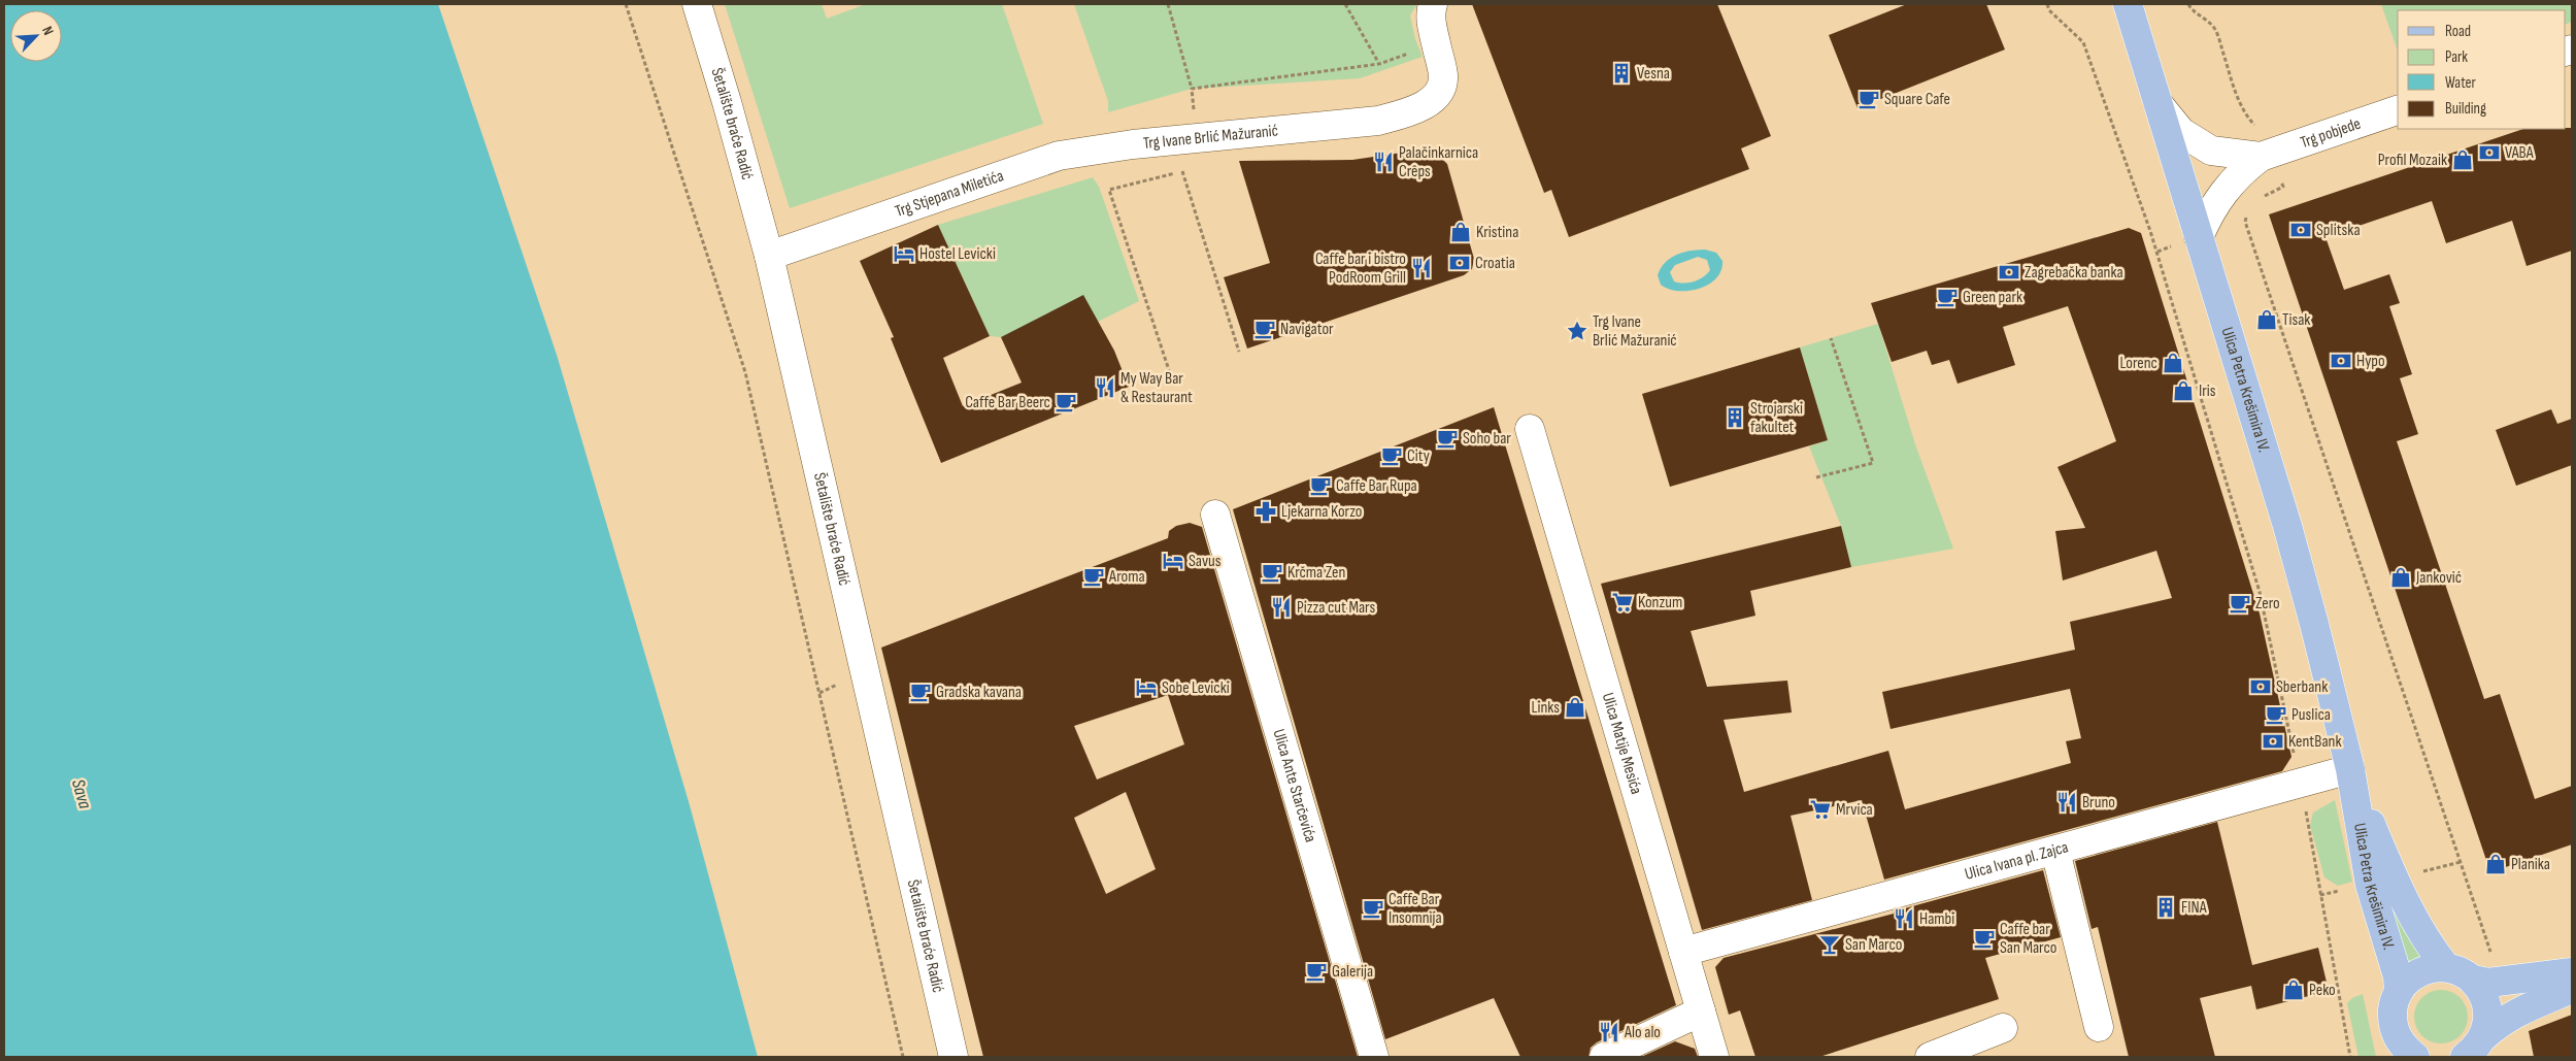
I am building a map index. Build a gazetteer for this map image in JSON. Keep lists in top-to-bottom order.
{
  "streets": {
    "main road": ["Ulica Petra Krešimira IV."],
    "street": [
      "Šetalište braće Radić",
      "Trg pobjede",
      "Trg Ivane Brlić Mažuranić",
      "Trg Stjepana Miletića",
      "Ulica Matije Mesića",
      "Ulica Ante Starčevića",
      "Ulica Ivana pl. Zajca"
    ]
  },
  "crossings": [
    ["Šetalište braće Radić", "Trg Stjepana Miletića"],
    ["Trg pobjede", "Ulica Petra Krešimira IV."],
    ["Trg Ivane Brlić Mažuranić", "Trg Stjepana Miletića"],
    ["Ulica Petra Krešimira IV.", "Ulica Ivana pl. Zajca"],
    ["Ulica Matije Mesića", "Ulica Ivana pl. Zajca"]
  ],
  "water": ["Sava"],
  "places": {
    "building": ["Vesna", "Strojarski fakultet", "FINA"],
    "cafe": [
      "Square Cafe",
      "Green park",
      "Navigator",
      "Caffe Bar Beerc",
      "Soho bar",
      "City",
      "Caffe Bar Rupa",
      "Krčma Zen",
      "Aroma",
      "Zero",
      "Gradska kavana",
      "Puslica",
      "Caffe Bar Insomnija",
      "Caffe bar San Marco",
      "Galerija"
    ],
    "bank": [
      "VABA",
      "Splitska",
      "Croatia",
      "Zagrebačka banka",
      "Hypo",
      "Sberbank",
      "KentBank"
    ],
    "shop": [
      "Profil Mozaik",
      "Kristina",
      "Tisak",
      "Lorenc",
      "Iris",
      "Janković",
      "Links",
      "Planika",
      "Peko"
    ],
    "restaurant": [
      "Palačinkarnica Crêps",
      "Caffe bar i bistro PodRoom Grill",
      "My Way Bar & Restaurant",
      "Pizza cut Mars",
      "Bruno",
      "Hambi",
      "Alo alo"
    ],
    "hotel": ["Hostel Levicki", "Savus", "Sobe Levicki"],
    "place": ["Trg Ivane Brlić Mažuranić"],
    "pharmacy": ["Ljekarna Korzo"],
    "supermarket": ["Konzum", "Mrvica"],
    "bar": ["San Marco"]
  },
  "legend": [
    "Road",
    "Park",
    "Water",
    "Building"
  ],
  "north": "top right"
}
